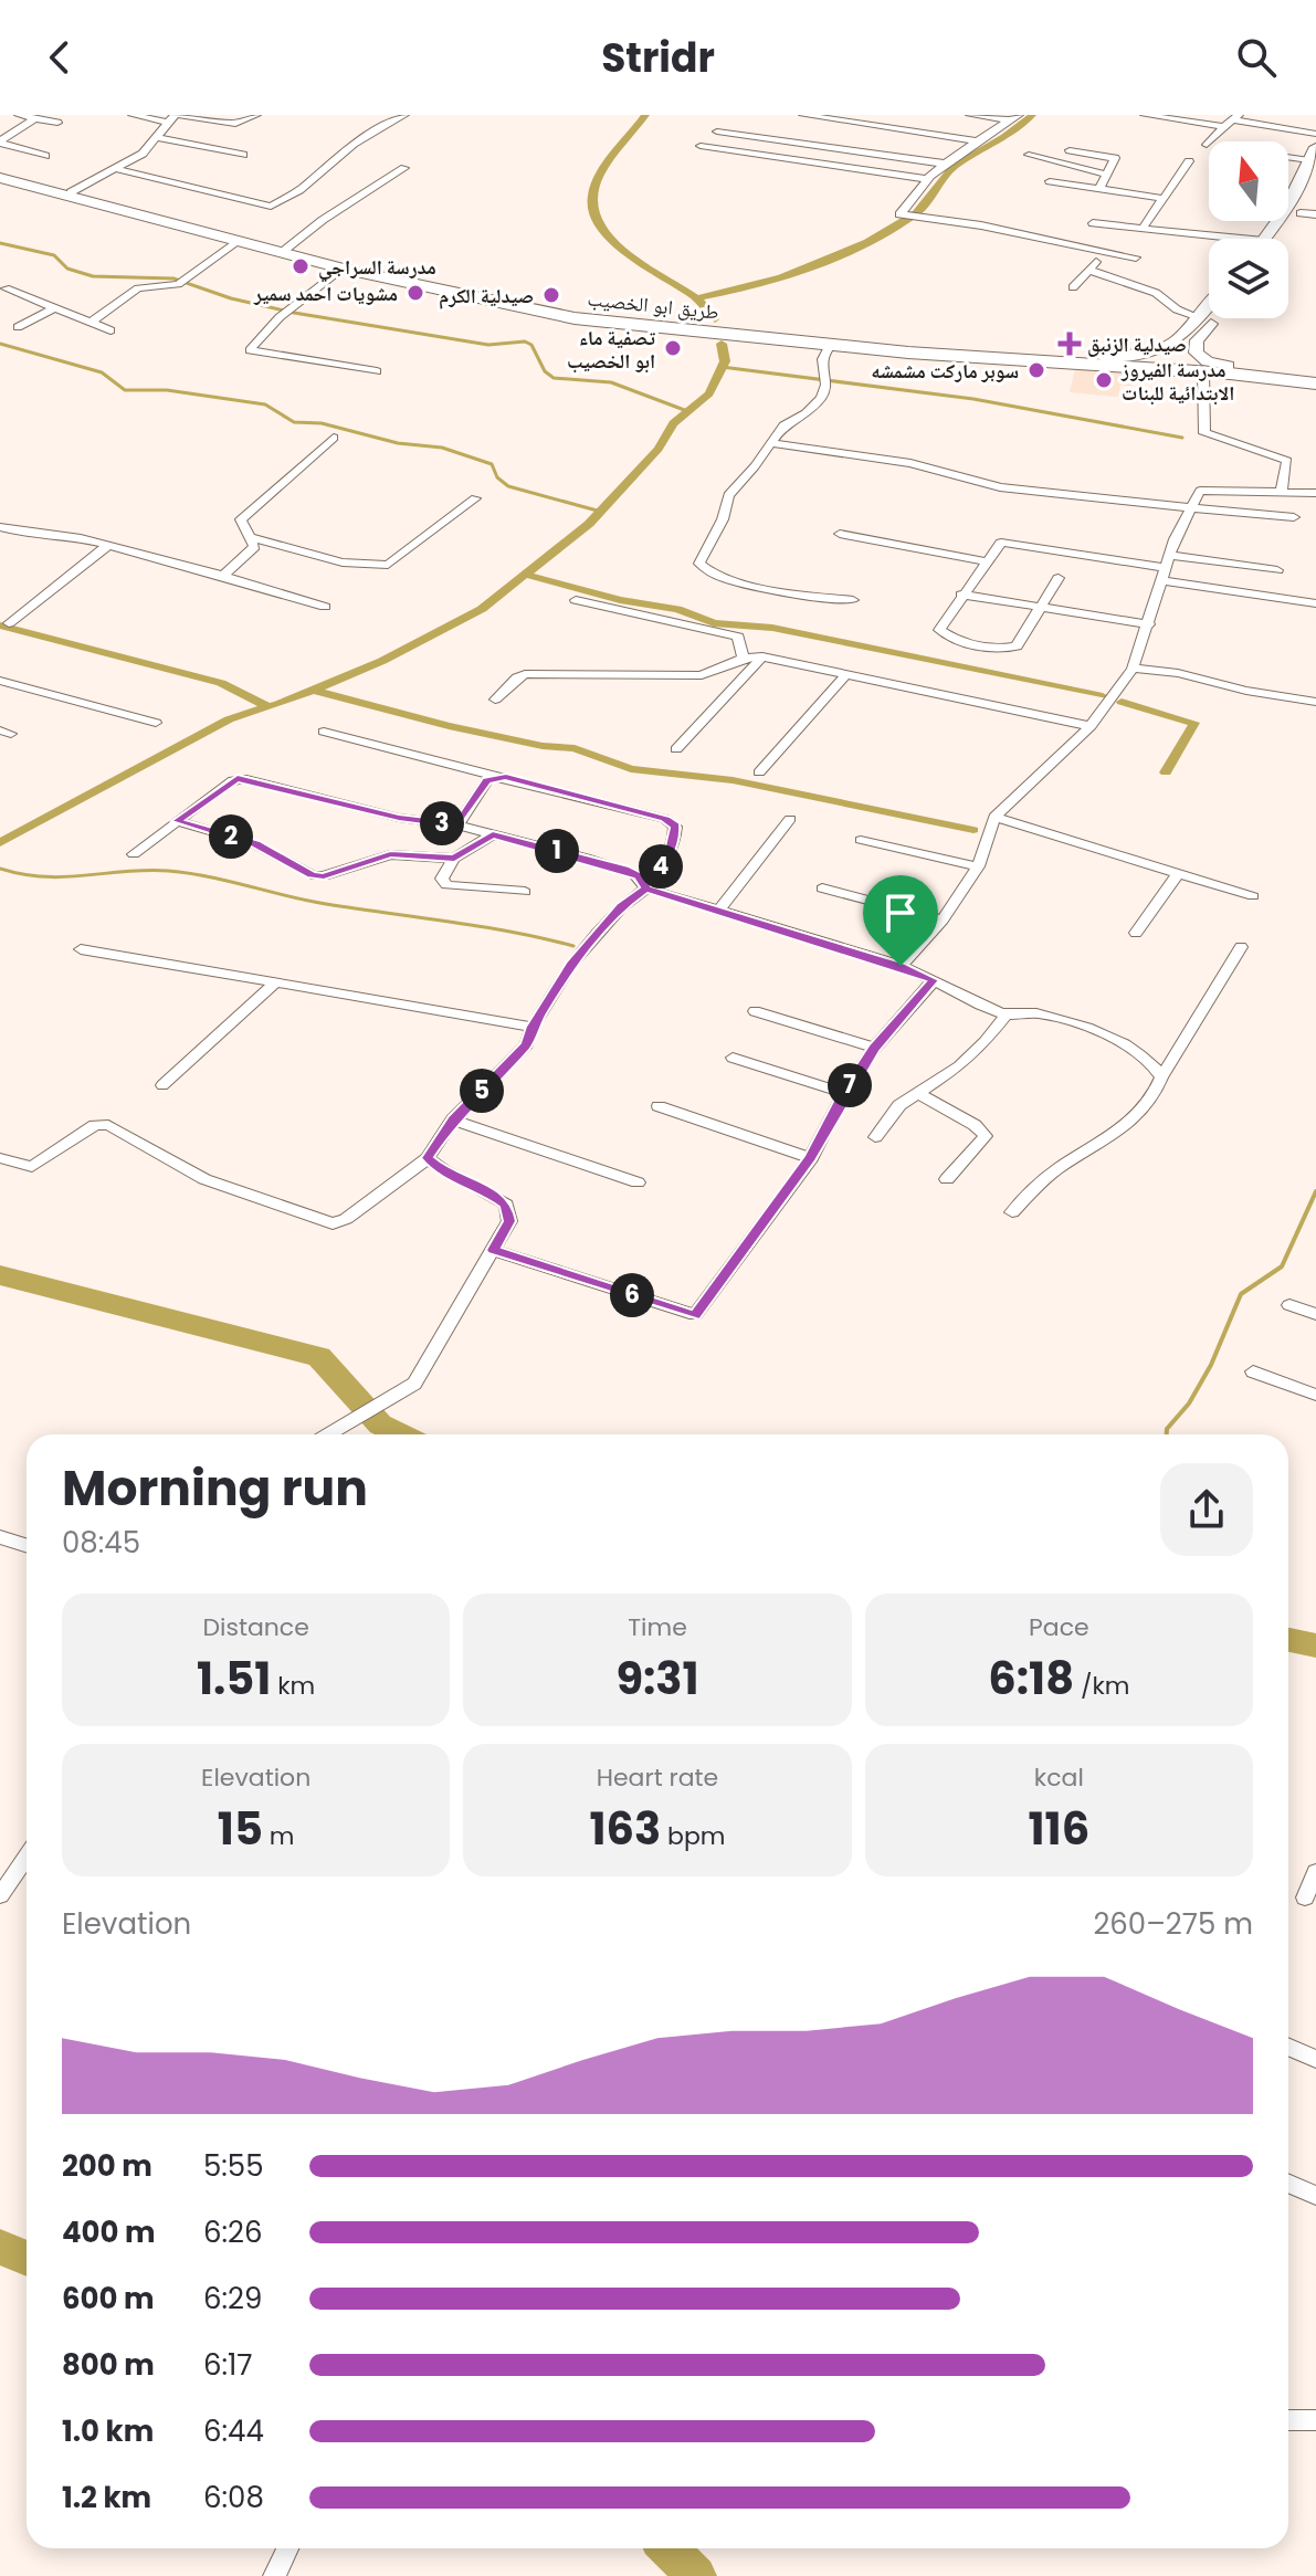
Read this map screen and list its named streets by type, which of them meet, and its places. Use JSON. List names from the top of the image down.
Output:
{
  "streets": {
    "main road": ["طريق ابو الخصيب"]
  },
  "places": {
    "other": [
      "مدرسة السراجي",
      "مشويات احمد سمير",
      "صيدلية الكرم",
      "تصفية ماء ابو الخصيب",
      "سوبر ماركت مشمشه",
      "مدرسة الفيروز الابتدائية للبنات"
    ],
    "health": ["صيدلية الزنبق"]
  },
  "north": "top",
  "page": {
    "header": "Stridr",
    "pins": [
      "3",
      "2",
      "1",
      "4",
      "7",
      "5",
      "6"
    ],
    "heading": ["Morning run", "08:45"],
    "stats": [
      ["Distance", "1.51 km"],
      ["Time", "9:31"],
      ["Pace", "6:18 /km"],
      ["Elevation", "15 m"],
      ["Heart rate", "163 bpm"],
      ["kcal", "116"]
    ],
    "chart": ["Elevation", "260–275 m"],
    "list": [
      {
        "name": "200 m",
        "note": "5:55"
      },
      {
        "name": "400 m",
        "note": "6:26"
      },
      {
        "name": "600 m",
        "note": "6:29"
      },
      {
        "name": "800 m",
        "note": "6:17"
      },
      {
        "name": "1.0 km",
        "note": "6:44"
      },
      {
        "name": "1.2 km",
        "note": "6:08"
      }
    ]
  }
}
